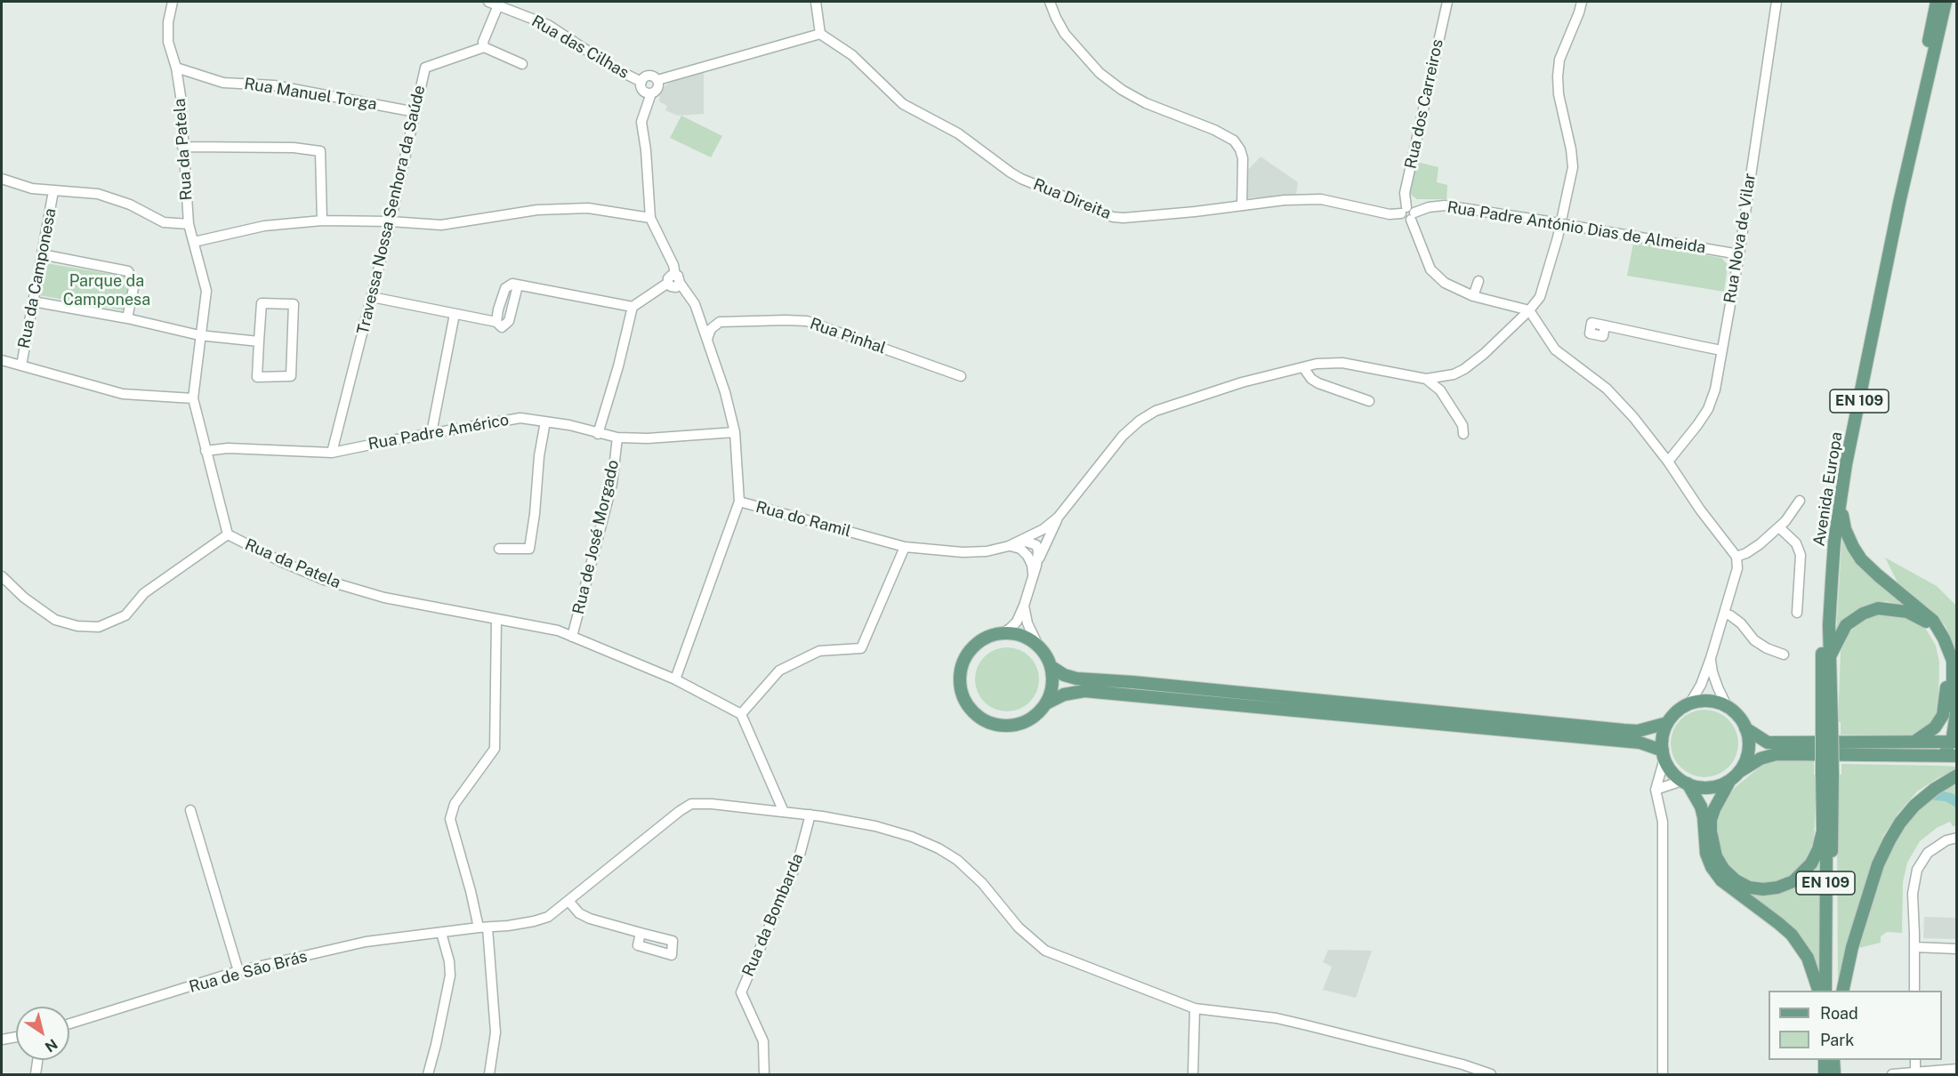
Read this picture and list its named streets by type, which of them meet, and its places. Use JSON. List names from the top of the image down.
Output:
{
  "streets": {
    "main road": ["EN 109", "Avenida Europa"],
    "street": [
      "Rua das Cilhas",
      "Rua Manuel Torga",
      "Rua dos Carreiros",
      "Rua da Patela",
      "Rua Direita",
      "Travessa Nossa Senhora da Saúde",
      "Rua Padre António Dias de Almeida",
      "Rua Nova de Vilar",
      "Rua da Camponesa",
      "Rua Pinhal",
      "Rua Padre Américo",
      "Rua do Ramil",
      "Rua de José Morgado",
      "Rua da Bombarda",
      "Rua de São Brás"
    ]
  },
  "crossings": [
    ["Rua Manuel Torga", "Rua da Patela"],
    ["Rua Manuel Torga", "Travessa Nossa Senhora da Saúde"],
    ["Rua dos Carreiros", "Rua Direita"],
    ["Rua dos Carreiros", "Rua Padre António Dias de Almeida"],
    ["Rua da Patela", "Rua Padre Américo"],
    ["Rua da Patela", "Rua de José Morgado"],
    ["Rua Direita", "Rua Padre António Dias de Almeida"],
    ["Travessa Nossa Senhora da Saúde", "Rua Padre Américo"],
    ["Rua Padre António Dias de Almeida", "Rua Nova de Vilar"],
    ["Rua Pinhal", "Rua do Ramil"],
    ["Rua Padre Américo", "Rua do Ramil"],
    ["Rua Padre Américo", "Rua de José Morgado"],
    ["Rua da Bombarda", "Rua de São Brás"]
  ],
  "parks": ["Parque da Camponesa"],
  "legend": ["Road", "Park"],
  "north": "bottom right"
}
